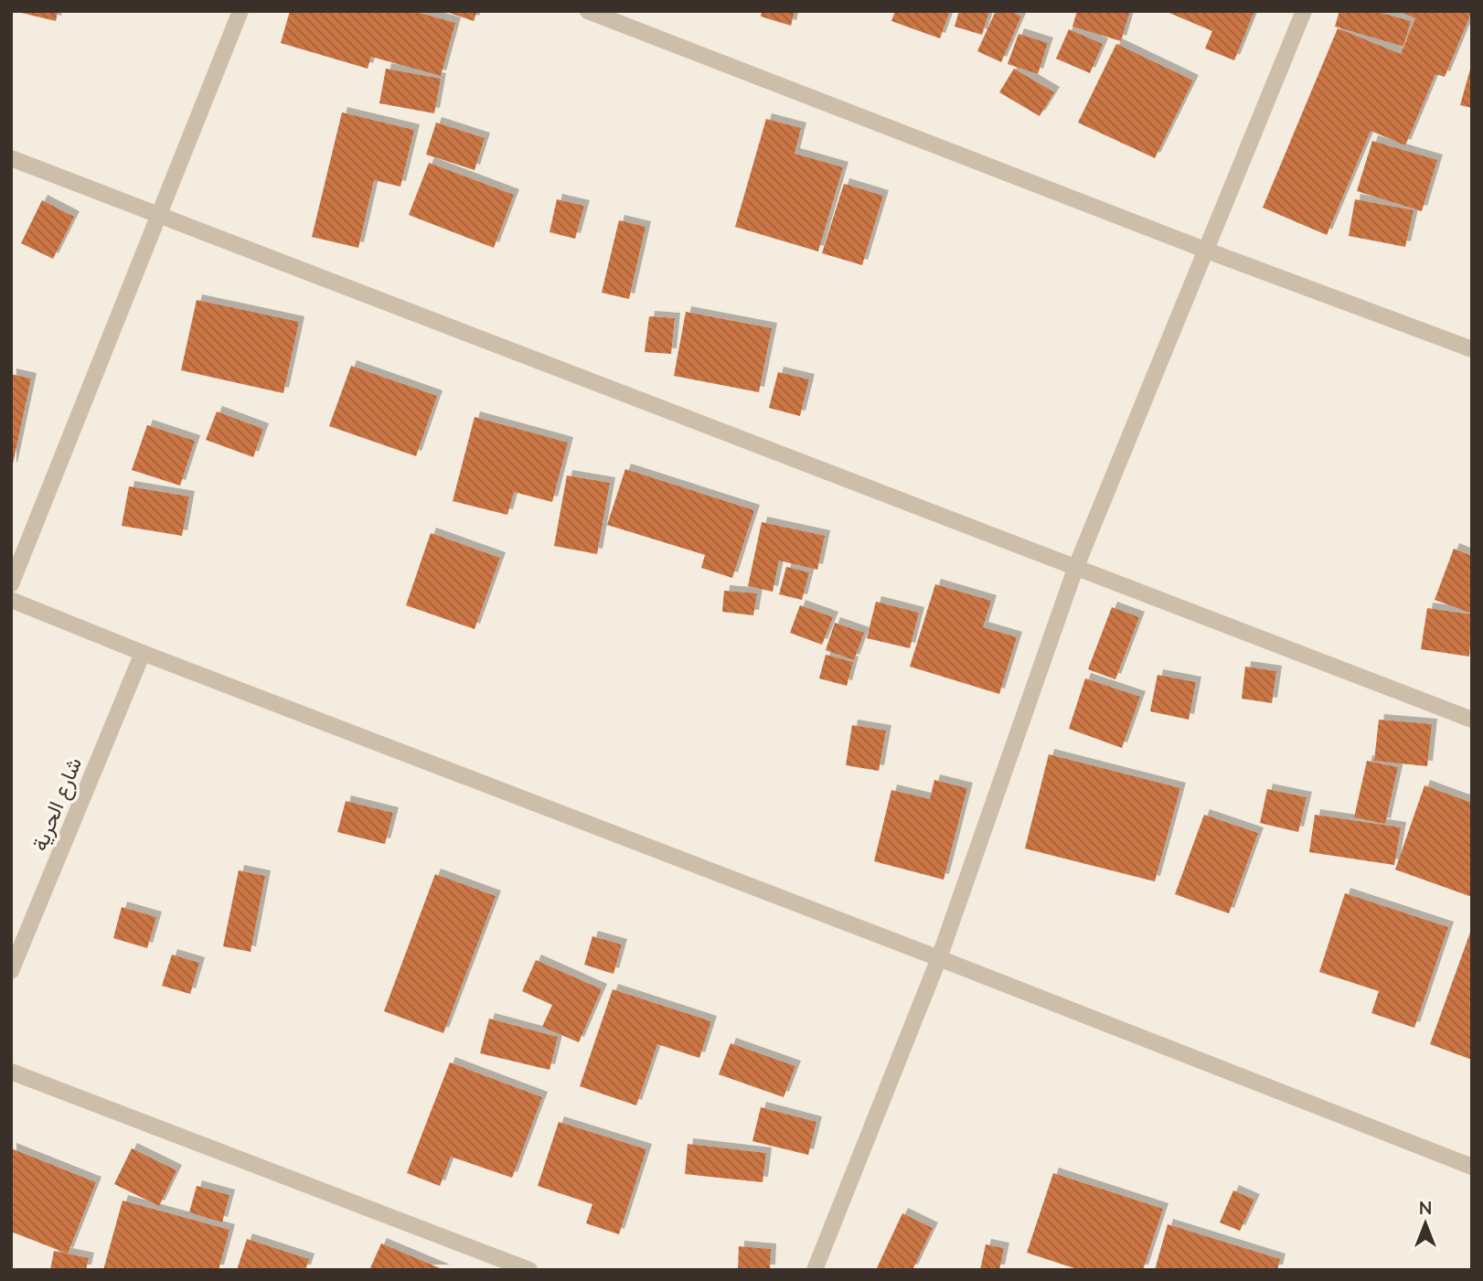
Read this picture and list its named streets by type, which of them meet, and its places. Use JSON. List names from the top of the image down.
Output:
{
  "streets": {
    "street": ["شارع الحرية"]
  },
  "north": "top"
}
